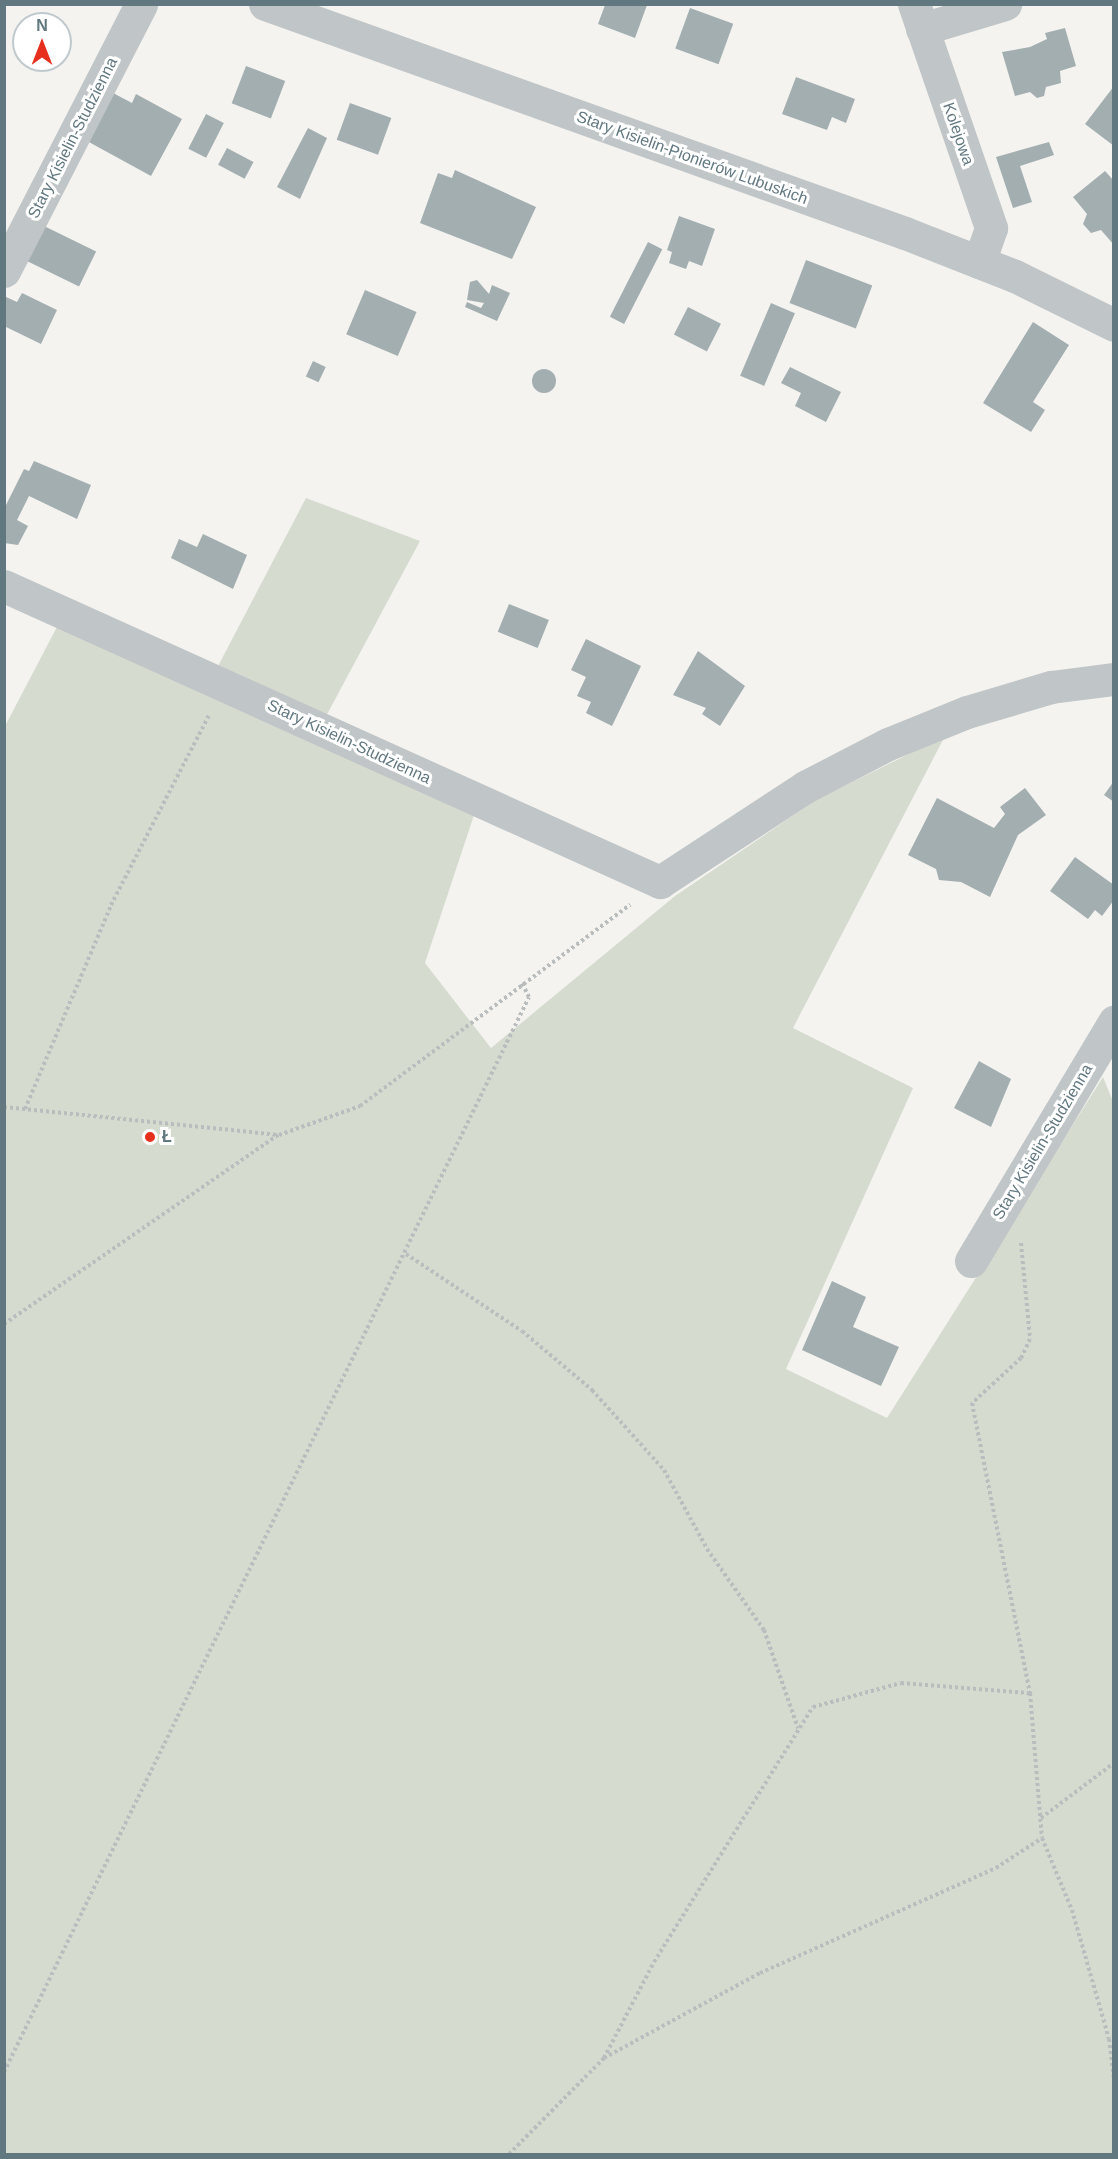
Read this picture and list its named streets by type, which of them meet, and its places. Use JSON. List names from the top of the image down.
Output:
{
  "streets": {
    "street": ["Kolejowa", "Stary Kisielin-Studzienna", "Stary Kisielin-Pionierów Lubuskich"]
  },
  "crossings": [
    ["Kolejowa", "Stary Kisielin-Pionierów Lubuskich"]
  ],
  "places": ["Ł"],
  "north": "top"
}
